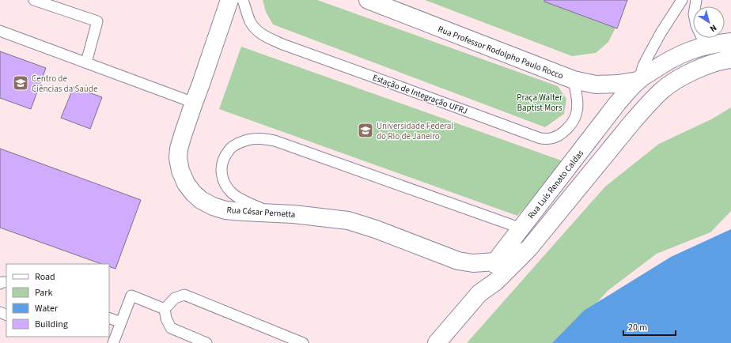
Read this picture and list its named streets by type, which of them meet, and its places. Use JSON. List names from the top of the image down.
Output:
{
  "streets": {
    "street": ["Rua Professor Rodolpho Paulo Rocco", "Rua Luís Renato Caldas", "Rua César Pernetta"],
    "lane": ["Estação de Integração UFRJ"]
  },
  "crossings": [
    ["Rua Professor Rodolpho Paulo Rocco", "Estação de Integração UFRJ"],
    ["Rua Professor Rodolpho Paulo Rocco", "Rua Luís Renato Caldas"],
    ["Rua Luís Renato Caldas", "Rua César Pernetta"]
  ],
  "parks": ["Praça Walter Baptist Mors"],
  "places": {
    "school or university": ["Centro de Ciências da Saúde", "Universidade Federal do Rio de Janeiro"]
  },
  "legend": [
    "Road",
    "Park",
    "Water",
    "Building"
  ],
  "scale_bar": "20 m",
  "north": "bottom right"
}
